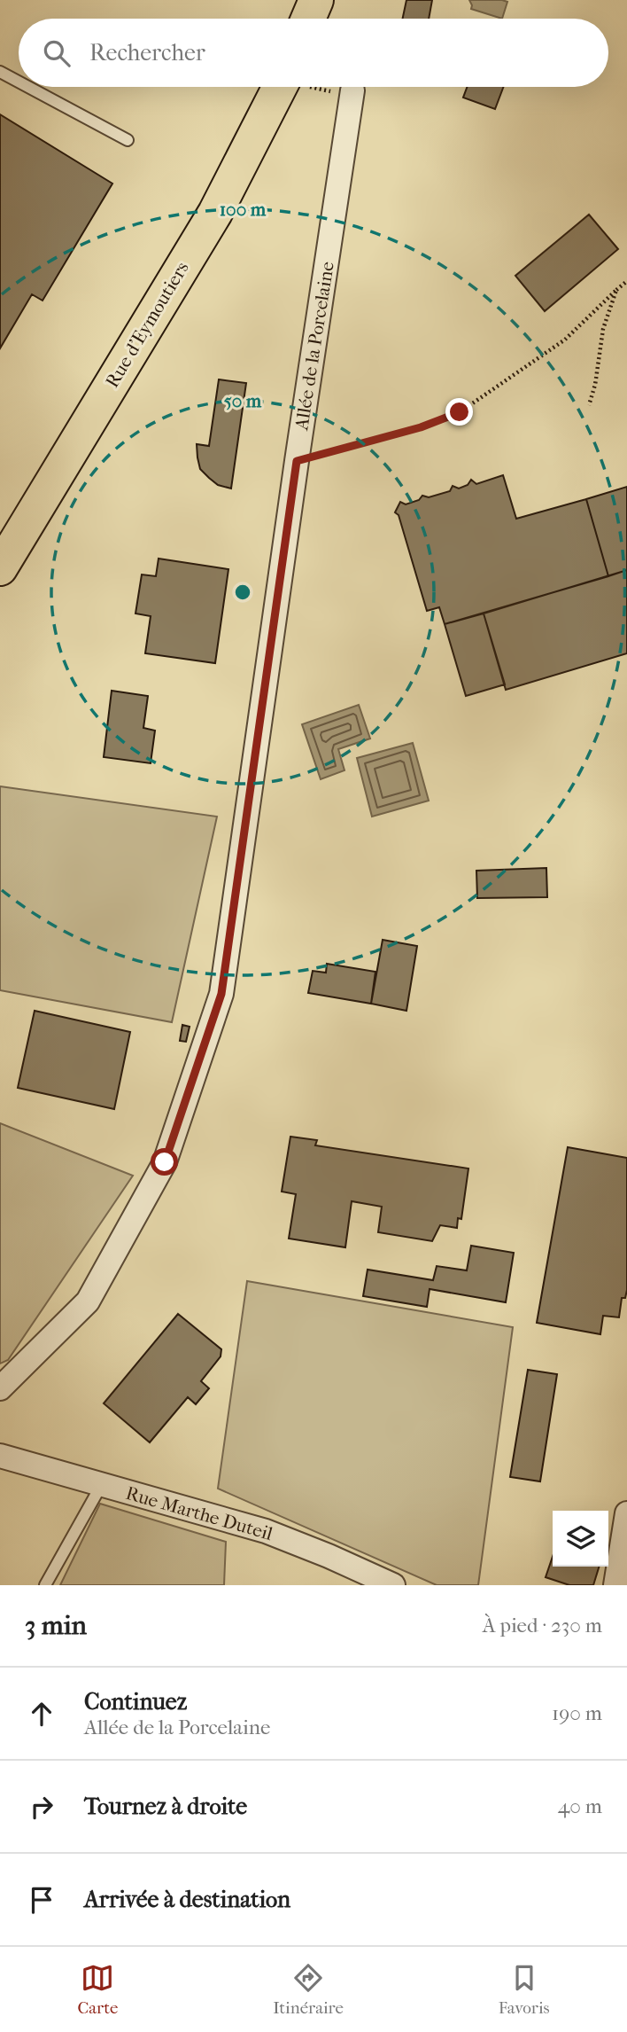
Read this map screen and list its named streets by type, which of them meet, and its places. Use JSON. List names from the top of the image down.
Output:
{
  "streets": {
    "main road": ["Rue d'Eymoutiers"],
    "street": ["Allée de la Porcelaine", "Rue Marthe Duteil"]
  },
  "page": {
    "search": "Rechercher",
    "heading": ["3 min", "À pied · 230 m"],
    "list": [
      ["Continuez", "Allée de la Porcelaine", "190 m"],
      ["Tournez à droite", "40 m"],
      "Arrivée à destination"
    ],
    "nav": ["Carte", "Itinéraire", "Favoris"]
  },
  "rings": ["100 m", "50 m"]
}
